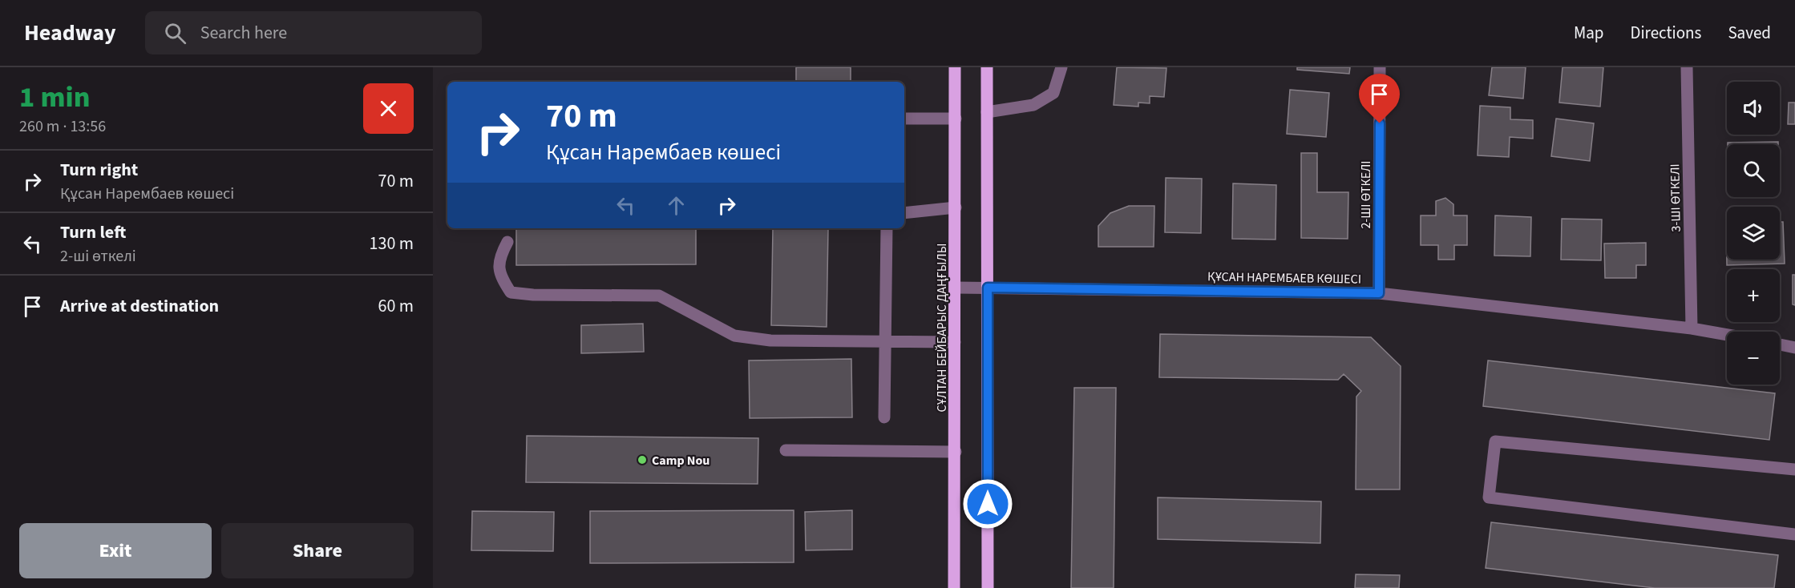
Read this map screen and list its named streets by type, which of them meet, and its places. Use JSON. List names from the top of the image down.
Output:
{
  "streets": {
    "main road": ["СҰЛТАН БЕЙБАРЫС ДАҢҒЫЛЫ"],
    "street": ["2-ШІ ӨТКЕЛІ", "3-ШІ ӨТКЕЛІ", "ҚҰСАН НАРЕМБАЕВ КӨШЕСІ"]
  },
  "crossings": [
    ["2-ШІ ӨТКЕЛІ", "ҚҰСАН НАРЕМБАЕВ КӨШЕСІ"],
    ["3-ШІ ӨТКЕЛІ", "ҚҰСАН НАРЕМБАЕВ КӨШЕСІ"],
    ["ҚҰСАН НАРЕМБАЕВ КӨШЕСІ", "СҰЛТАН БЕЙБАРЫС ДАҢҒЫЛЫ"]
  ],
  "places": ["Camp Nou"],
  "page": {
    "header": "Headway",
    "search": "Search here",
    "nav": ["Map", "Directions", "Saved"],
    "heading": ["1 min", "260 m · 13:56"],
    "map_buttons": ["+", "−"],
    "turn": ["70 m", "Құсан Нарембаев көшесі"],
    "list": [
      {
        "name": "Turn right",
        "note": "Құсан Нарембаев көшесі",
        "value": "70 m"
      },
      {
        "name": "Turn left",
        "note": "2-ші өткелі",
        "value": "130 m"
      },
      {
        "name": "Arrive at destination",
        "value": "60 m"
      }
    ],
    "buttons": ["Exit", "Share"]
  }
}
